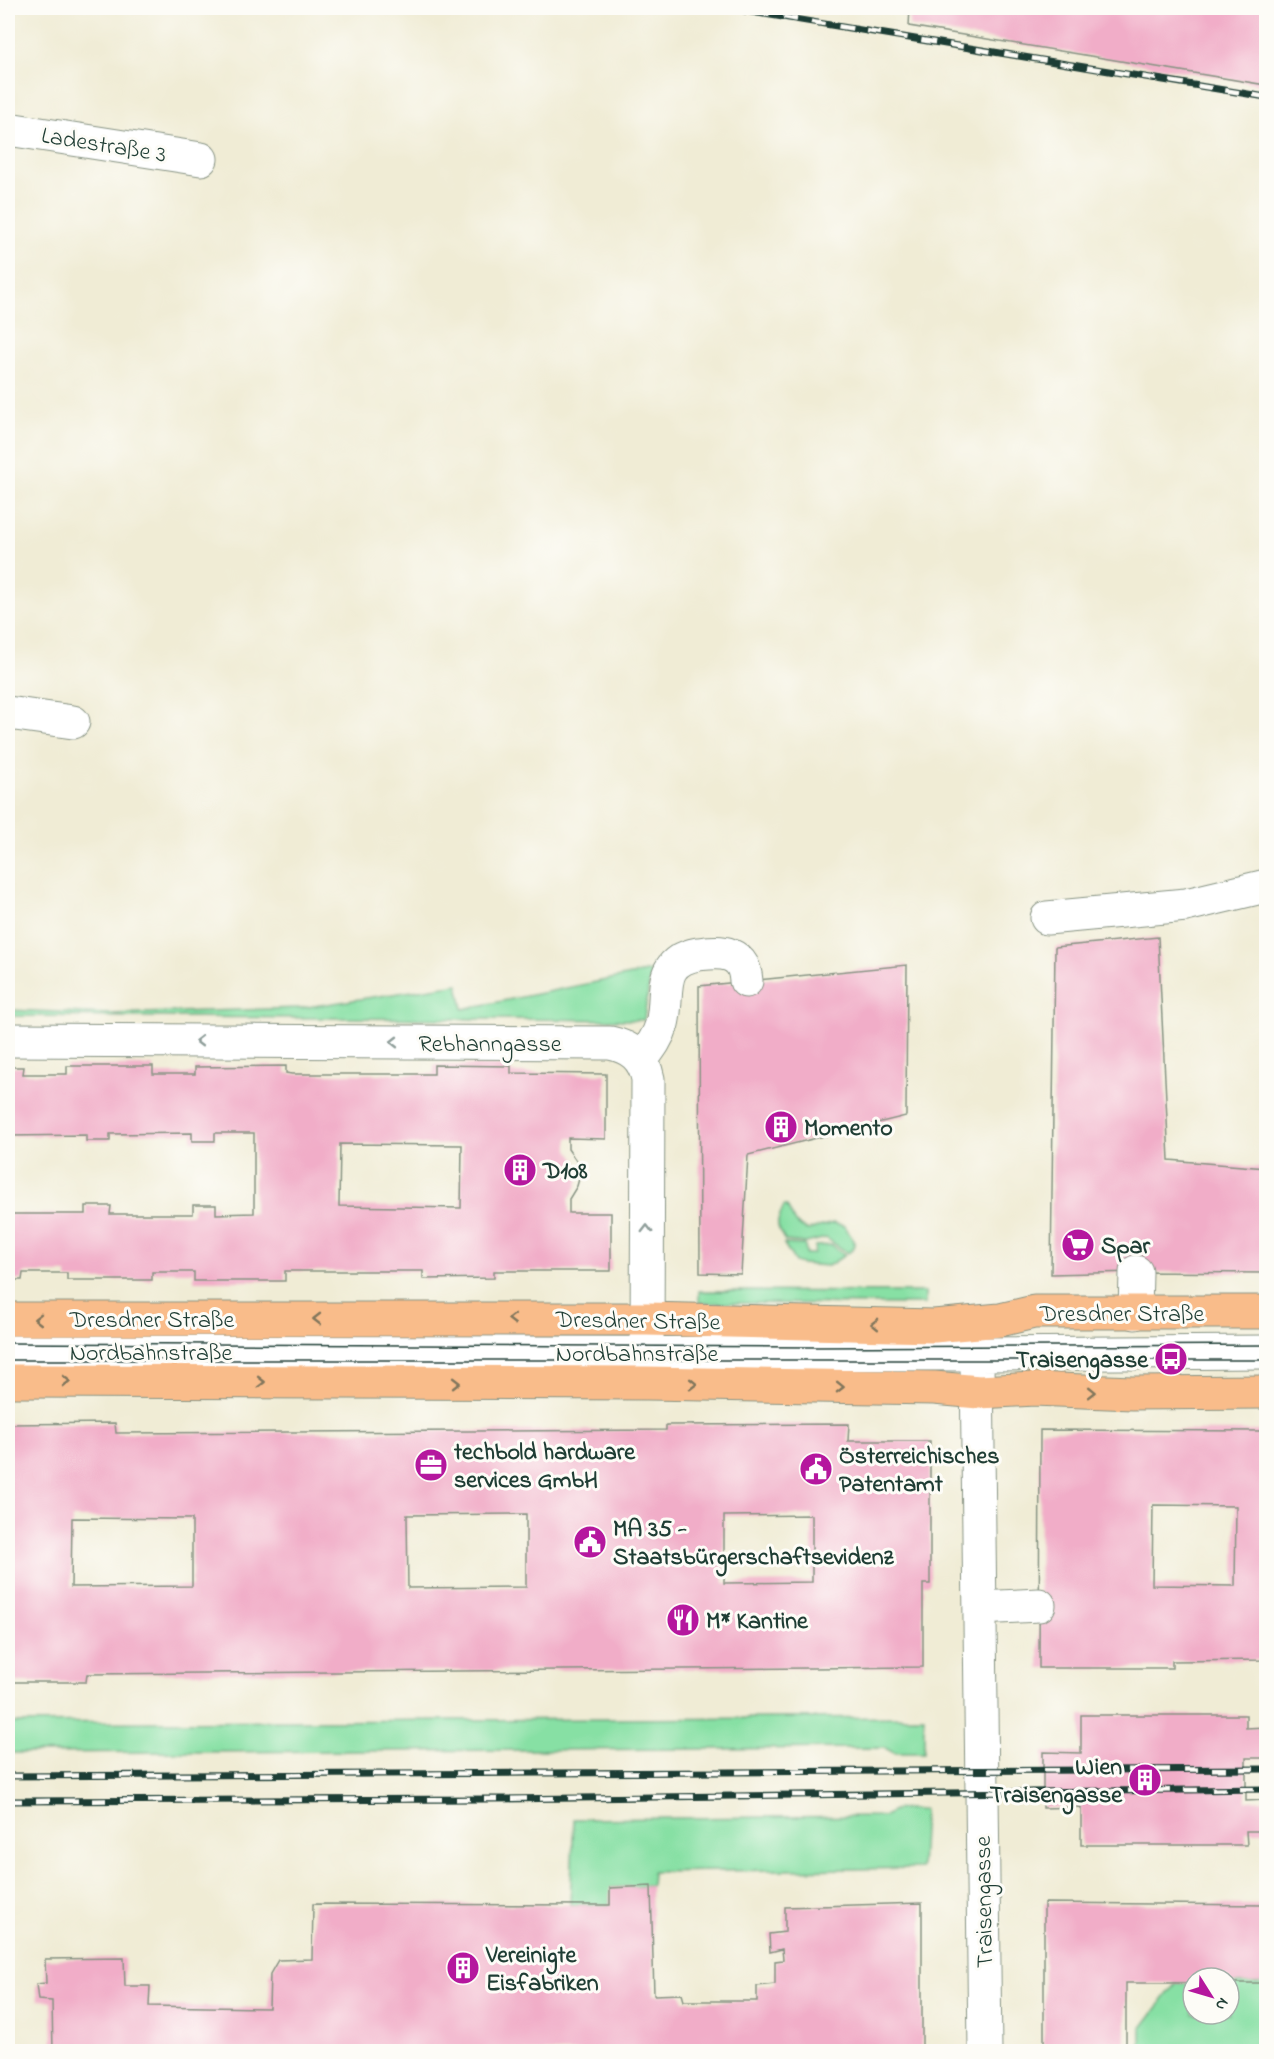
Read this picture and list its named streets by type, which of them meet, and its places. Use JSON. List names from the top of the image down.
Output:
{
  "streets": {
    "main road": ["Dresdner Straße"],
    "street": [
      "Ladestraße 3",
      "Rebhanngasse",
      "Nordbahnstraße",
      "Traisengasse"
    ]
  },
  "crossings": [
    ["Dresdner Straße", "Traisengasse"],
    ["Nordbahnstraße", "Traisengasse"]
  ],
  "one_way": ["Rebhanngasse"],
  "places": {
    "building": [
      "Momento",
      "D108",
      "Wien Traisengasse",
      "Vereinigte Eisfabriken"
    ],
    "supermarket": ["Spar"],
    "bus stop": ["Traisengasse"],
    "office": ["techbold hardware services GmbH"],
    "public building": ["Österreichisches Patentamt", "MA 35 - Staatsbürgerschaftsevidenz"],
    "restaurant": ["M* Kantine"]
  },
  "north": "bottom right"
}
